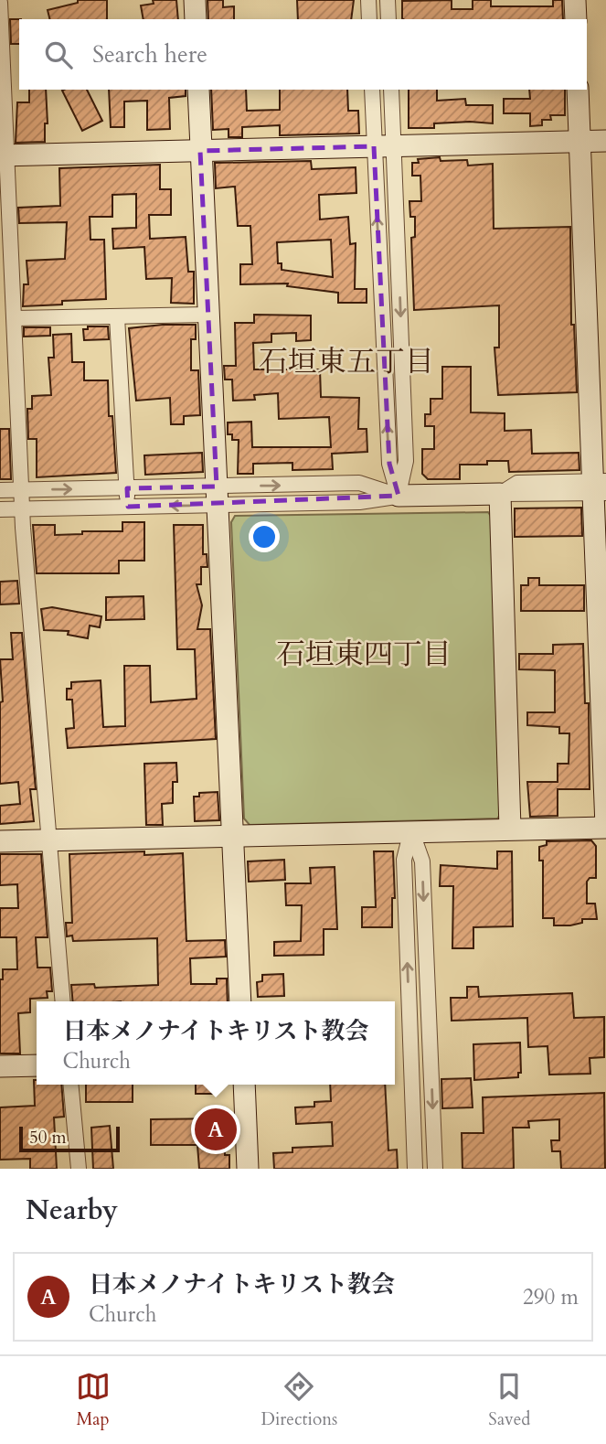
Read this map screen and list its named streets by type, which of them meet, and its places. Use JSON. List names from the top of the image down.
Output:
{
  "districts": ["石垣東五丁目", "石垣東四丁目"],
  "scale_bar": "50 m",
  "page": {
    "search": "Search here",
    "popup": ["日本メノナイトキリスト教会", "Church"],
    "pins": "A",
    "scale": "50 m",
    "heading": "Nearby",
    "list": [
      {
        "mark": "A",
        "name": "日本メノナイトキリスト教会",
        "note": "Church",
        "value": "290 m"
      }
    ],
    "nav": ["Map", "Directions", "Saved"]
  }
}
